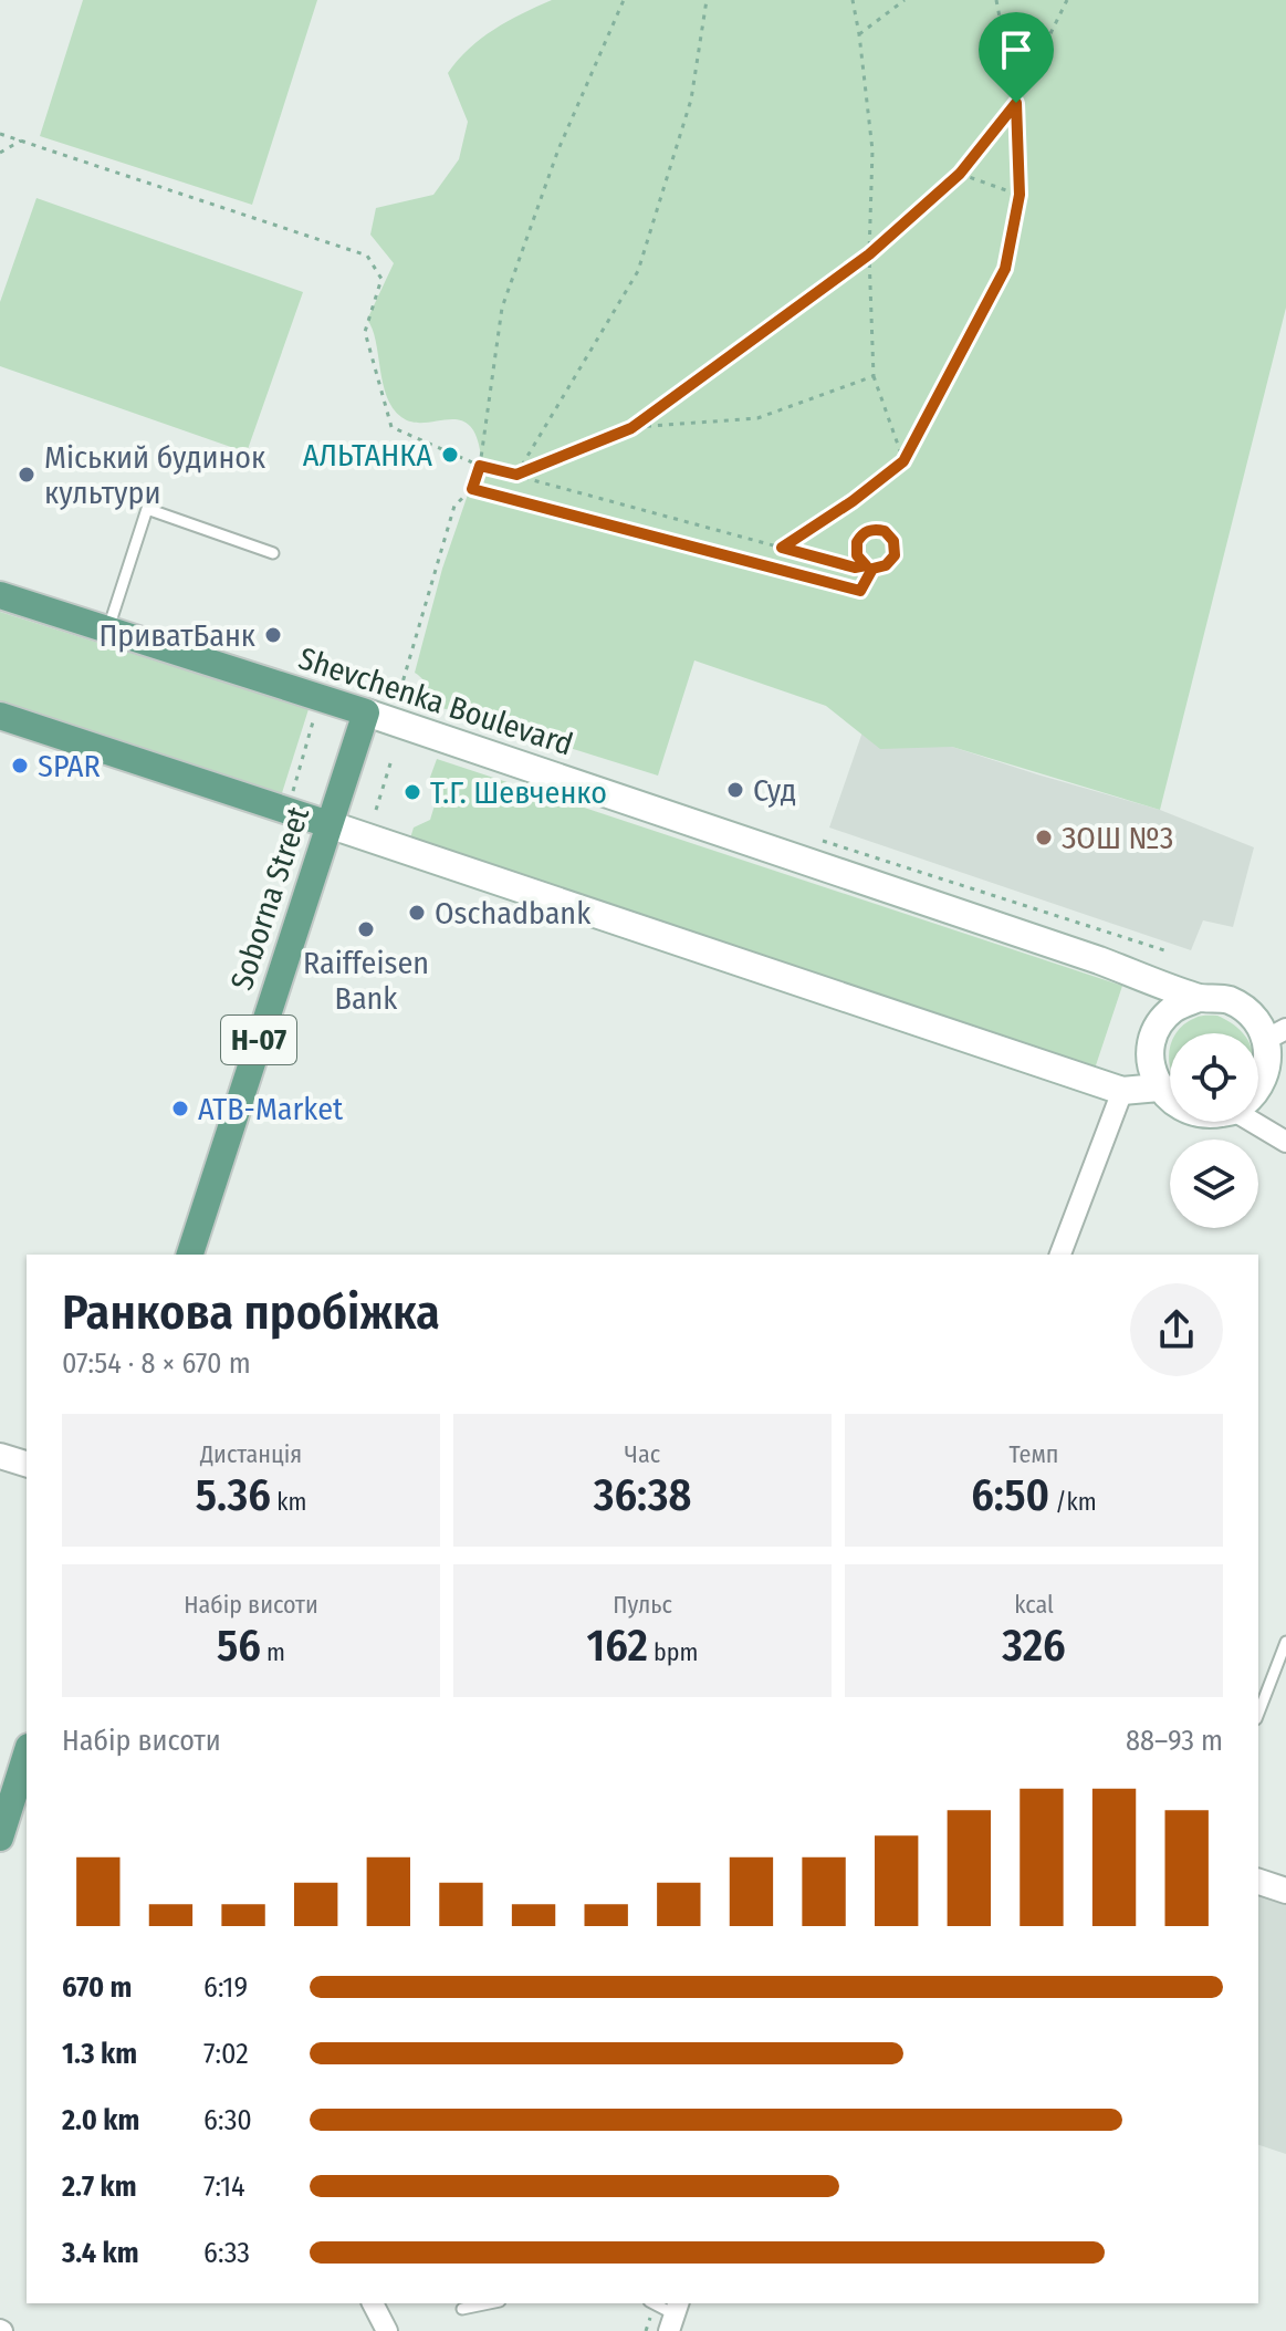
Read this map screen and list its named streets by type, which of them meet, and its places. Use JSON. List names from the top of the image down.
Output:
{
  "streets": {
    "main road": ["Shevchenka Boulevard", "Soborna Street", "Н-07"]
  },
  "crossings": [
    ["Shevchenka Boulevard", "Soborna Street"]
  ],
  "places": [
    "АЛЬТАНКА",
    "Міський будинок культури",
    "ПриватБанк",
    "SPAR",
    "Суд",
    "Т.Г. Шевченко",
    "ЗОШ №3",
    "Oschadbank",
    "Raiffeisen Bank",
    "ATB-Market"
  ],
  "page": {
    "heading": ["Ранкова пробіжка", "07:54 · 8 × 670 m"],
    "stats": [
      ["Дистанція", "5.36 km"],
      ["Час", "36:38"],
      ["Темп", "6:50 /km"],
      ["Набір висоти", "56 m"],
      ["Пульс", "162 bpm"],
      ["kcal", "326"]
    ],
    "chart": ["Набір висоти", "88–93 m"],
    "list": [
      {
        "name": "670 m",
        "note": "6:19"
      },
      {
        "name": "1.3 km",
        "note": "7:02"
      },
      {
        "name": "2.0 km",
        "note": "6:30"
      },
      {
        "name": "2.7 km",
        "note": "7:14"
      },
      {
        "name": "3.4 km",
        "note": "6:33"
      }
    ]
  }
}
